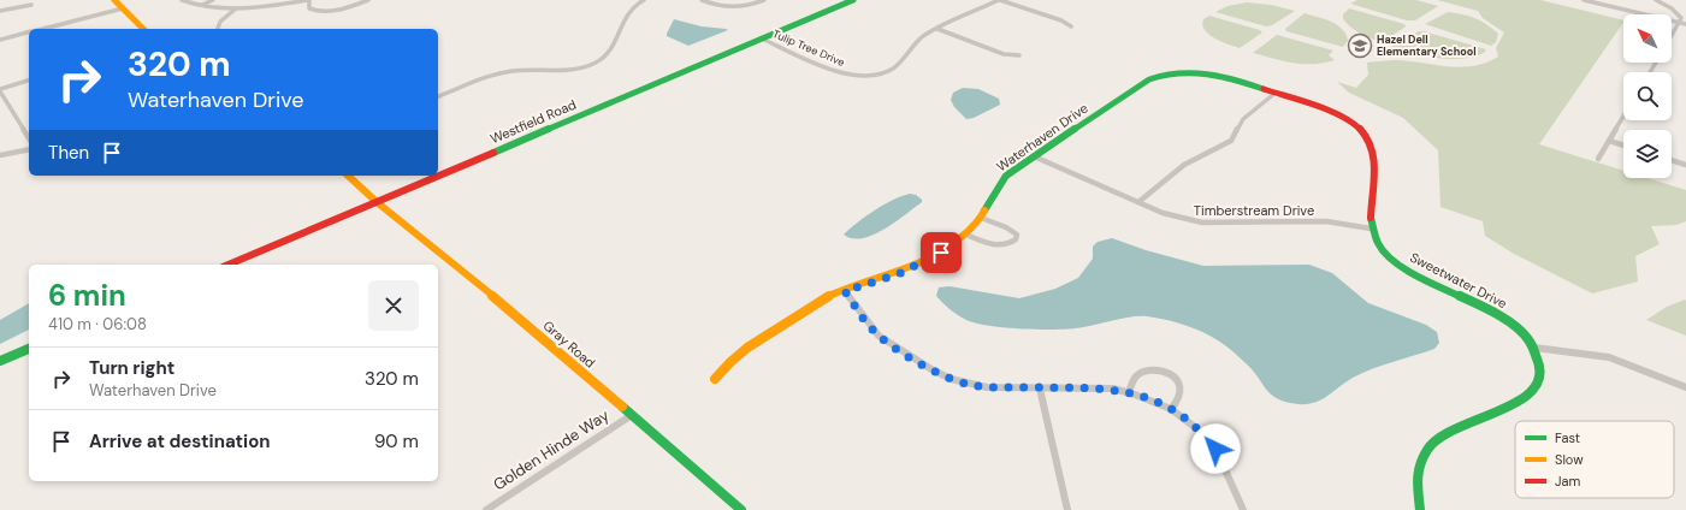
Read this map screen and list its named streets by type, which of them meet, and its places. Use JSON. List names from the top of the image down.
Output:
{
  "streets": {
    "street": [
      "Tulip Tree Drive",
      "Westfield Road",
      "Waterhaven Drive",
      "Timberstream Drive",
      "Sweetwater Drive",
      "Gray Road",
      "Golden Hinde Way"
    ]
  },
  "crossings": [
    ["Tulip Tree Drive", "Westfield Road"],
    ["Westfield Road", "Gray Road"],
    ["Waterhaven Drive", "Timberstream Drive"],
    ["Timberstream Drive", "Sweetwater Drive"],
    ["Gray Road", "Golden Hinde Way"]
  ],
  "places": {
    "school or university": ["Hazel Dell Elementary School"]
  },
  "legend": ["Fast", "Slow", "Jam"],
  "north": "top left",
  "page": {
    "turn": ["320 m", "Waterhaven Drive"],
    "then": "Then",
    "heading": ["6 min", "410 m · 06:08"],
    "list": [
      {
        "name": "Turn right",
        "note": "Waterhaven Drive",
        "value": "320 m"
      },
      {
        "name": "Arrive at destination",
        "value": "90 m"
      }
    ]
  }
}
